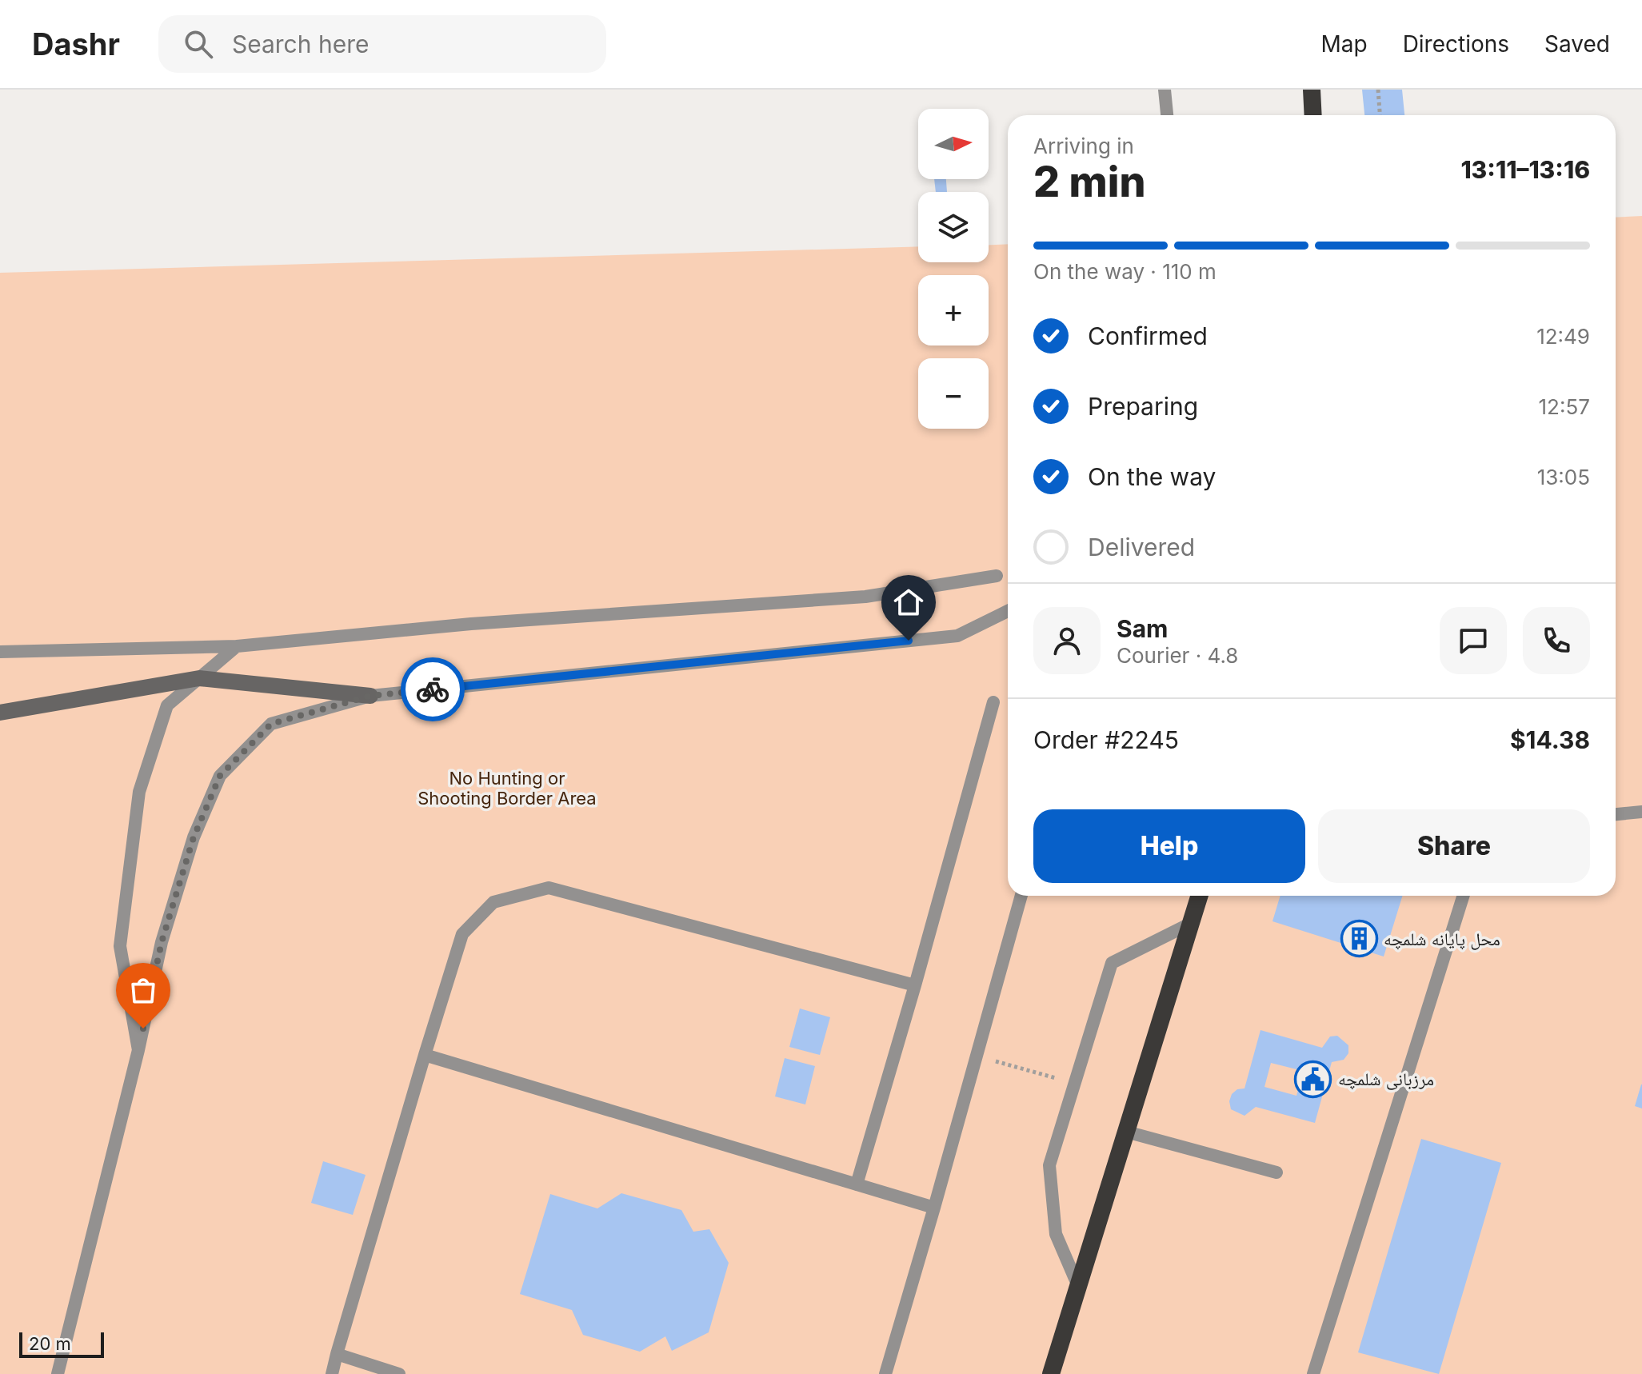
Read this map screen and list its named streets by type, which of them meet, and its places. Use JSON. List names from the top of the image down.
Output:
{
  "parks": ["No Hunting or Shooting Border Area"],
  "places": {
    "building": ["محل پایانه شلمچه"],
    "public building": ["مرزبانی شلمچه"]
  },
  "scale_bar": "20 m",
  "north": "right",
  "page": {
    "header": "Dashr",
    "search": "Search here",
    "nav": ["Map", "Directions", "Saved"],
    "map_buttons": ["+", "−"],
    "heading": ["2 min", "Arriving in", "13:11–13:16"],
    "panel": [
      "Sam",
      "Courier · 4.8",
      "Order #2245",
      "$14.38"
    ],
    "bar": "On the way · 110 m",
    "list": [
      ["Confirmed", "12:49"],
      ["Preparing", "12:57"],
      ["On the way", "13:05"],
      "Delivered"
    ],
    "buttons": ["Help", "Share"],
    "scale": "20 m"
  }
}
